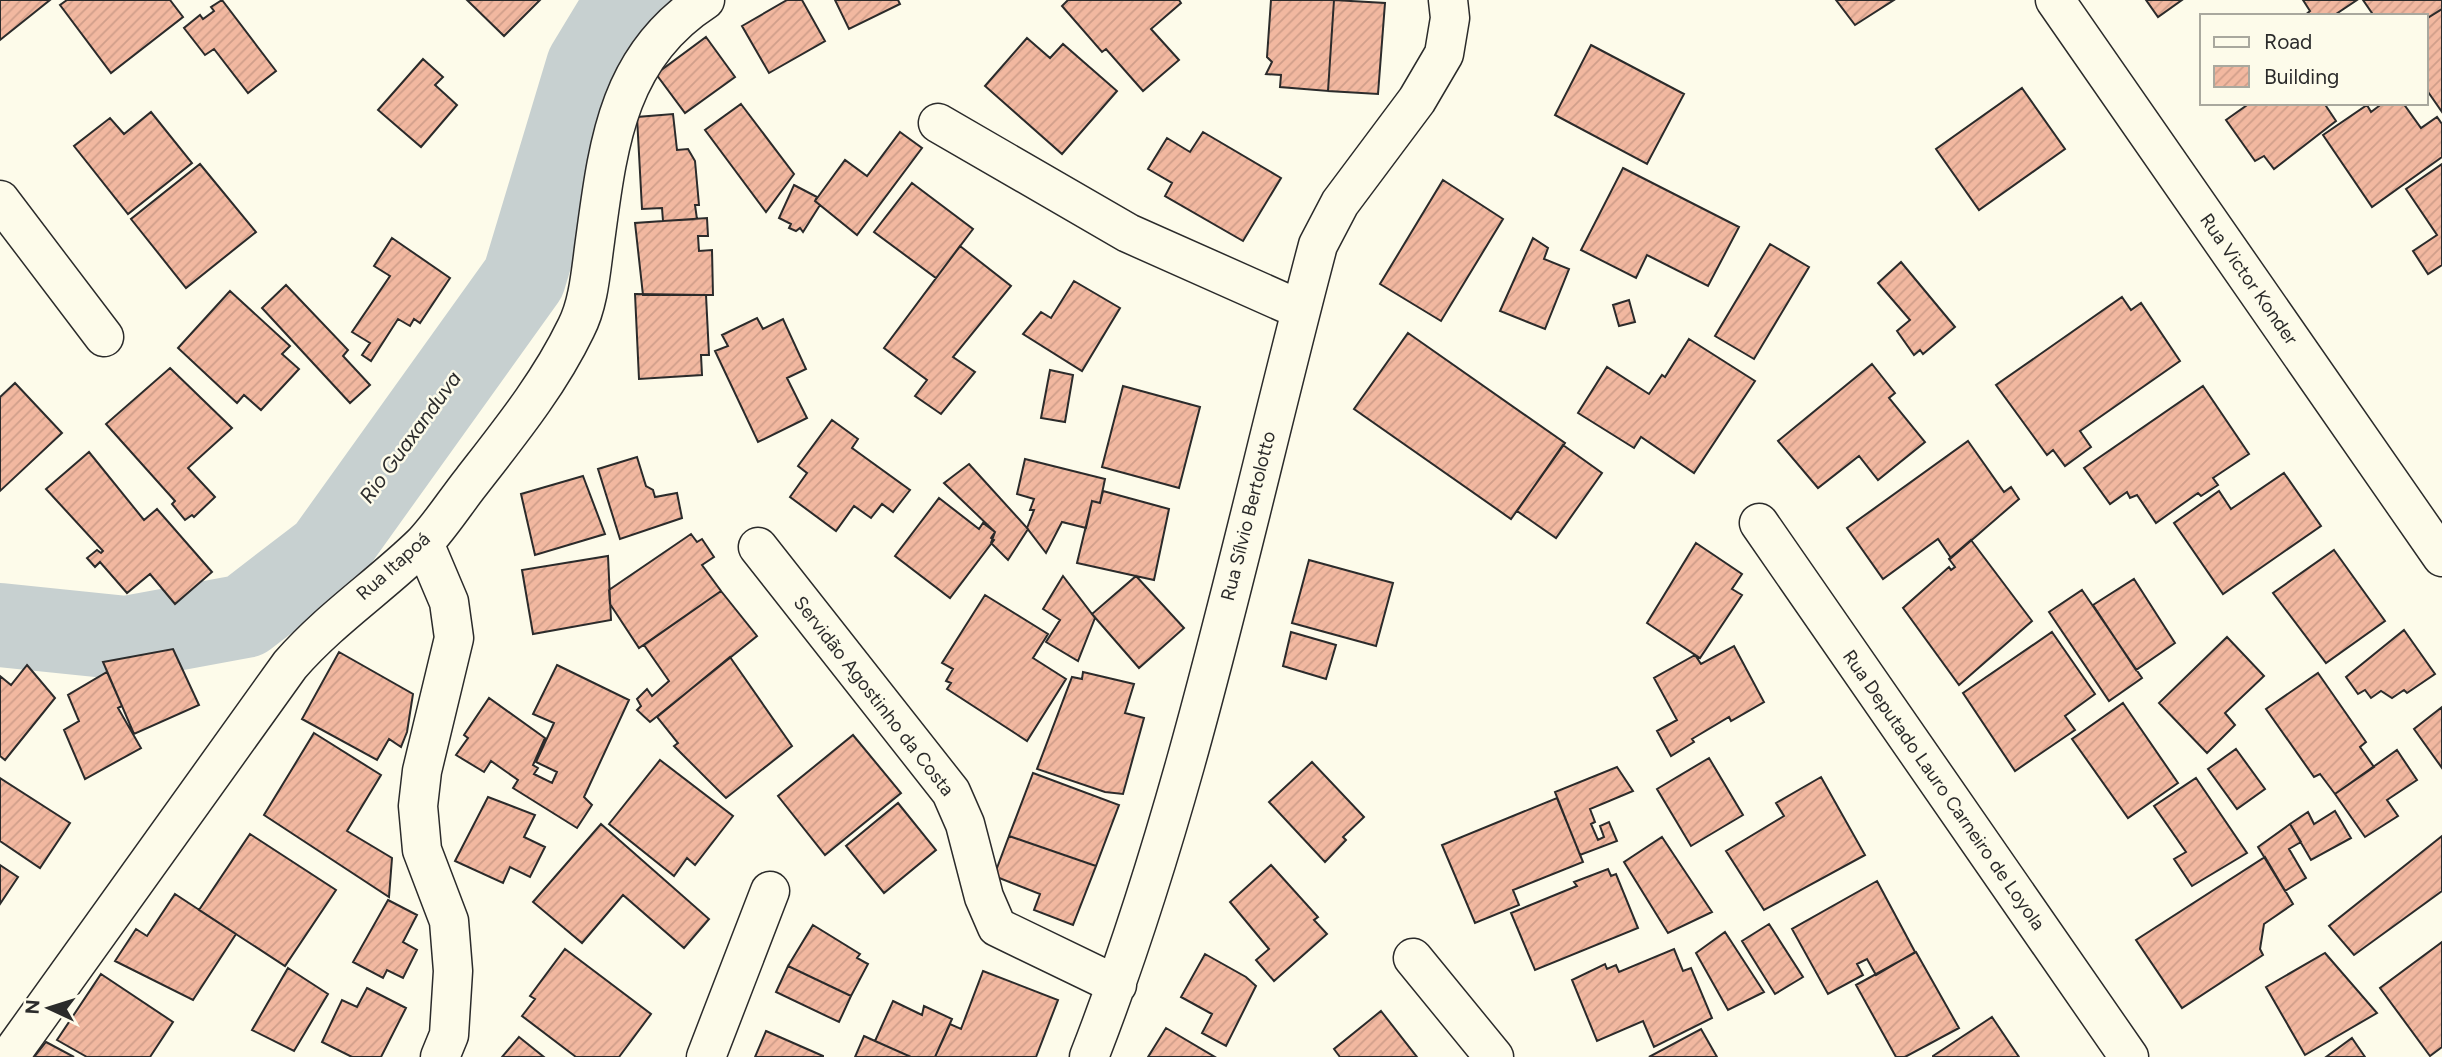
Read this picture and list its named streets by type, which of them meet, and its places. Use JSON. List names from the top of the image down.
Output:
{
  "streets": {
    "street": [
      "Rua Victor Konder",
      "Rua Sílvio Bertolotto",
      "Rua Itapoá",
      "Servidão Agostinho da Costa",
      "Rua Deputado Lauro Carneiro de Loyola"
    ]
  },
  "crossings": [
    ["Rua Sílvio Bertolotto", "Servidão Agostinho da Costa"]
  ],
  "water": ["Rio Guaxanduva"],
  "legend": ["Road", "Building"],
  "north": "left"
}
